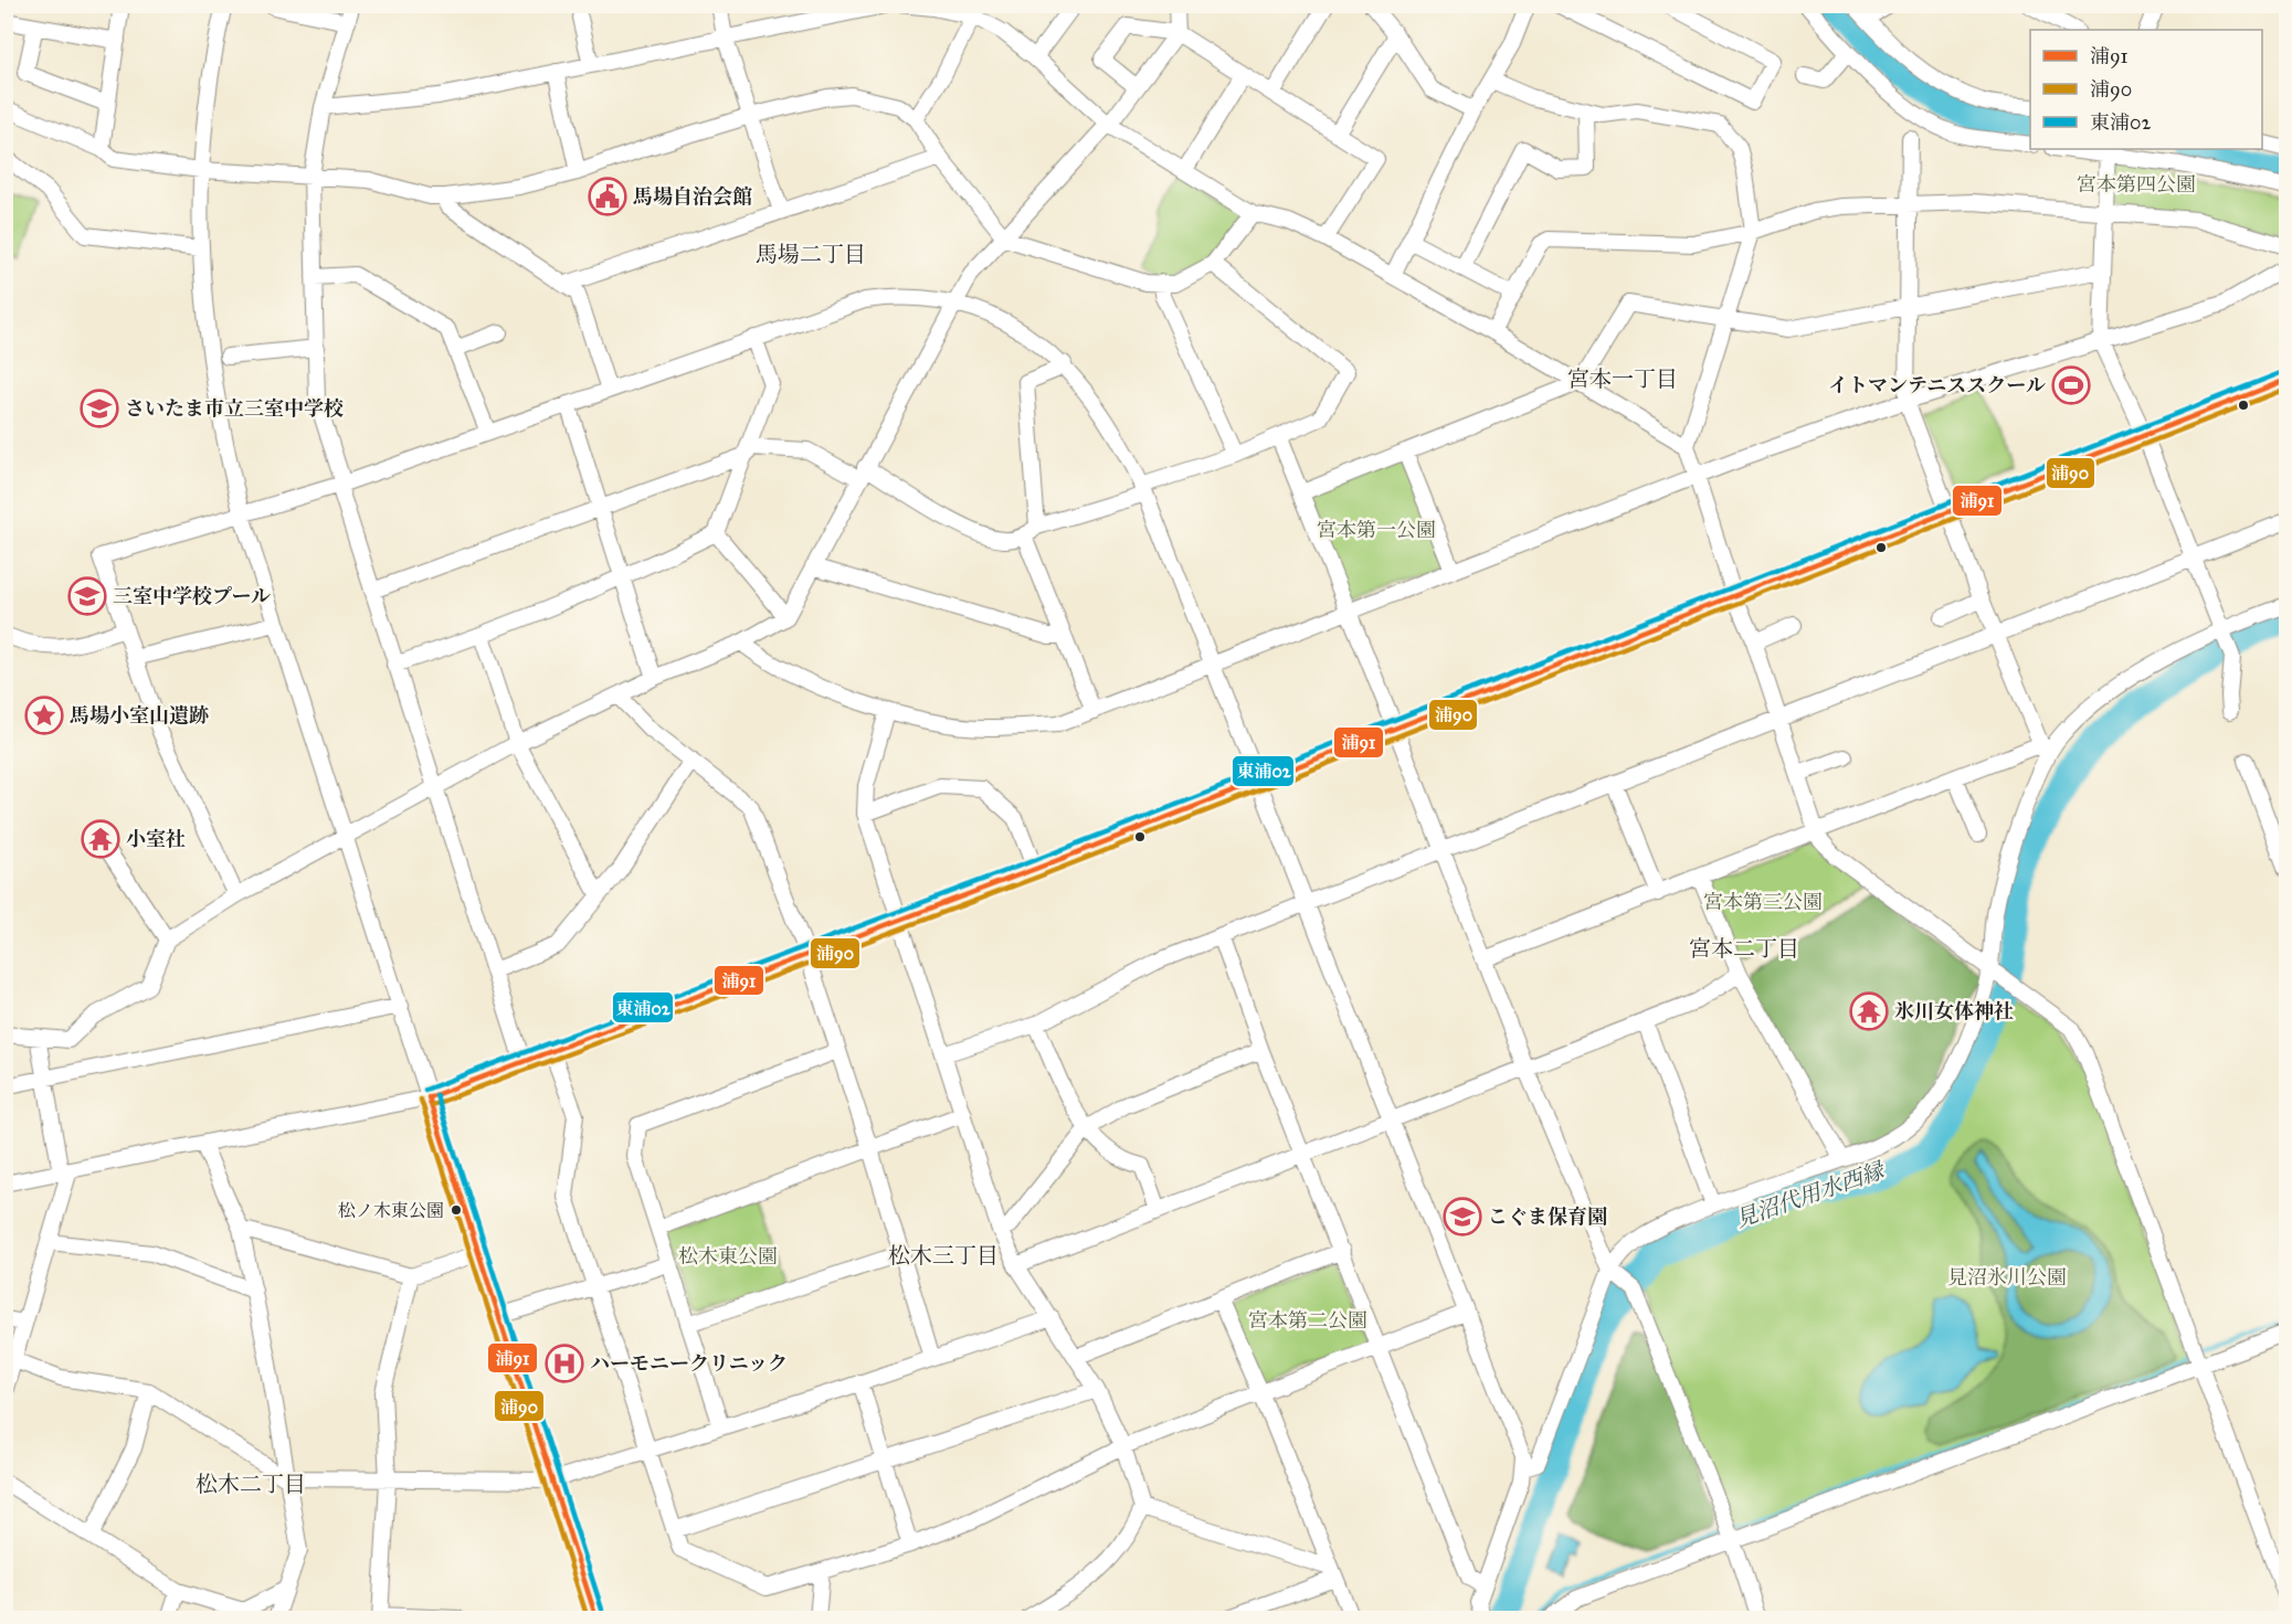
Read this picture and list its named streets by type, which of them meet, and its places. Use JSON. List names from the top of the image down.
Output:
{
  "districts": [
    "馬場二丁目",
    "宮本一丁目",
    "宮本二丁目",
    "松木三丁目",
    "松木二丁目"
  ],
  "water": ["見沼代用水西縁"],
  "parks": [
    "宮本第四公園",
    "宮本第一公園",
    "宮本第三公園",
    "松木東公園",
    "見沼氷川公園",
    "宮本第二公園"
  ],
  "places": {
    "public building": ["馬場自治会館"],
    "sports": ["イトマンテニススクール"],
    "school or university": ["さいたま市立三室中学校", "三室中学校プール", "こぐま保育園"],
    "place": ["馬場小室山遺跡"],
    "temple": ["小室社", "氷川女体神社"],
    "other": ["松ノ木東公園"],
    "hospital": ["ハーモニークリニック"]
  },
  "lines": ["transit line 東浦02", "transit line 浦91", "transit line 浦90"],
  "legend": ["浦91", "浦90", "東浦02"]
}
